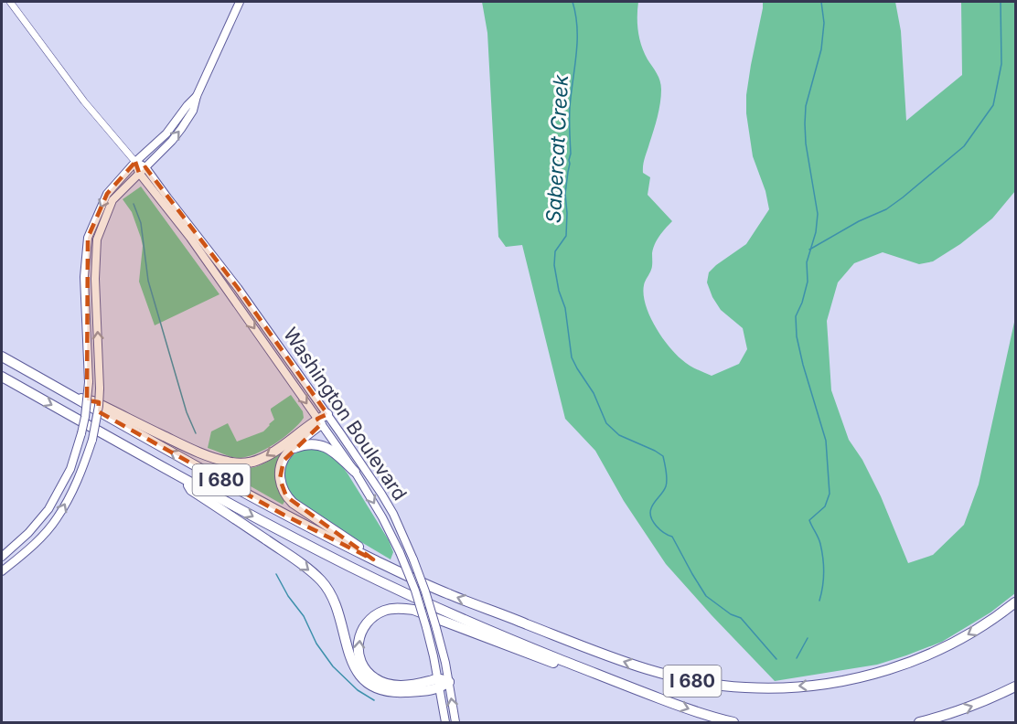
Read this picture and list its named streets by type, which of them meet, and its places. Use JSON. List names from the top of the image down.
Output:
{
  "streets": {
    "highway": ["I 680"],
    "main road": ["Washington Boulevard"]
  },
  "water": ["Sabercat Creek"]
}
